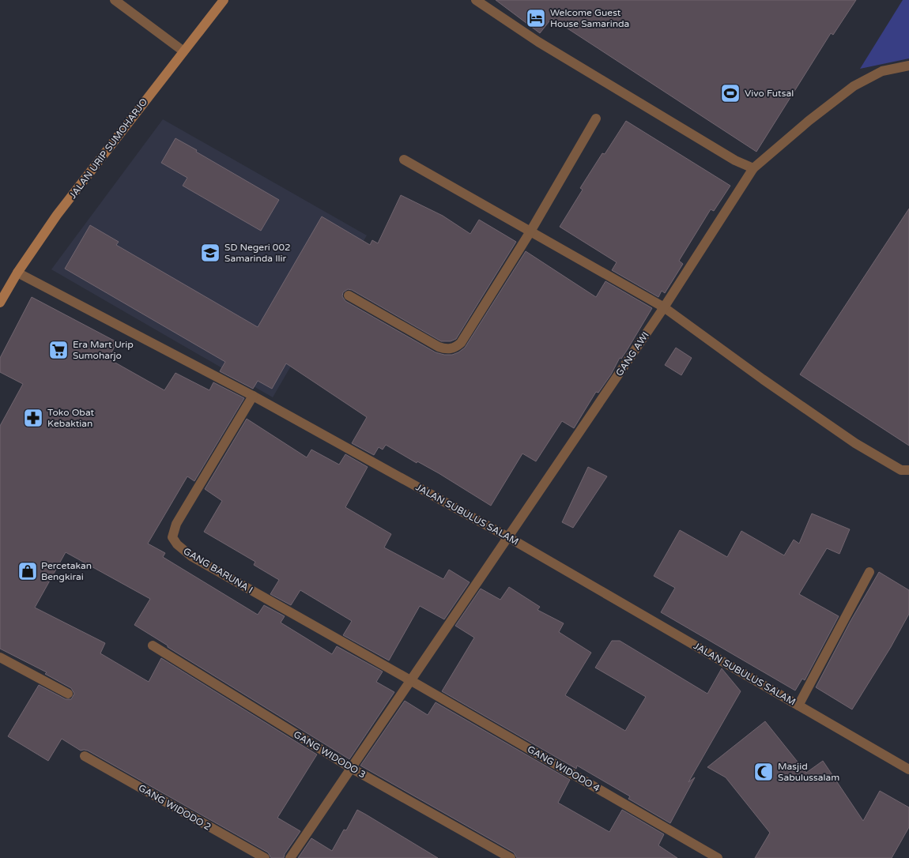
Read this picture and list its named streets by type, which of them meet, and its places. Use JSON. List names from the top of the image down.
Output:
{
  "streets": {
    "street": [
      "JALAN URIP SUMOHARJO",
      "GANG AWI",
      "JALAN SUBULUS SALAM",
      "GANG BARUNA I",
      "GANG WIDODO 3",
      "GANG WIDODO 4",
      "GANG WIDODO 2"
    ]
  },
  "crossings": [
    ["JALAN URIP SUMOHARJO", "JALAN SUBULUS SALAM"],
    ["GANG AWI", "JALAN SUBULUS SALAM"],
    ["GANG AWI", "GANG BARUNA I"],
    ["GANG AWI", "GANG WIDODO 3"],
    ["GANG AWI", "GANG WIDODO 4"],
    ["JALAN SUBULUS SALAM", "GANG BARUNA I"],
    ["GANG BARUNA I", "GANG WIDODO 4"]
  ],
  "places": {
    "hotel": ["Welcome Guest House Samarinda"],
    "sports": ["Vivo Futsal"],
    "school or university": ["SD Negeri 002 Samarinda Ilir"],
    "supermarket": ["Era Mart Urip Sumoharjo"],
    "pharmacy": ["Toko Obat Kebaktian"],
    "shop": ["Percetakan Bengkirai"],
    "mosque": ["Masjid Sabulussalam"]
  }
}
